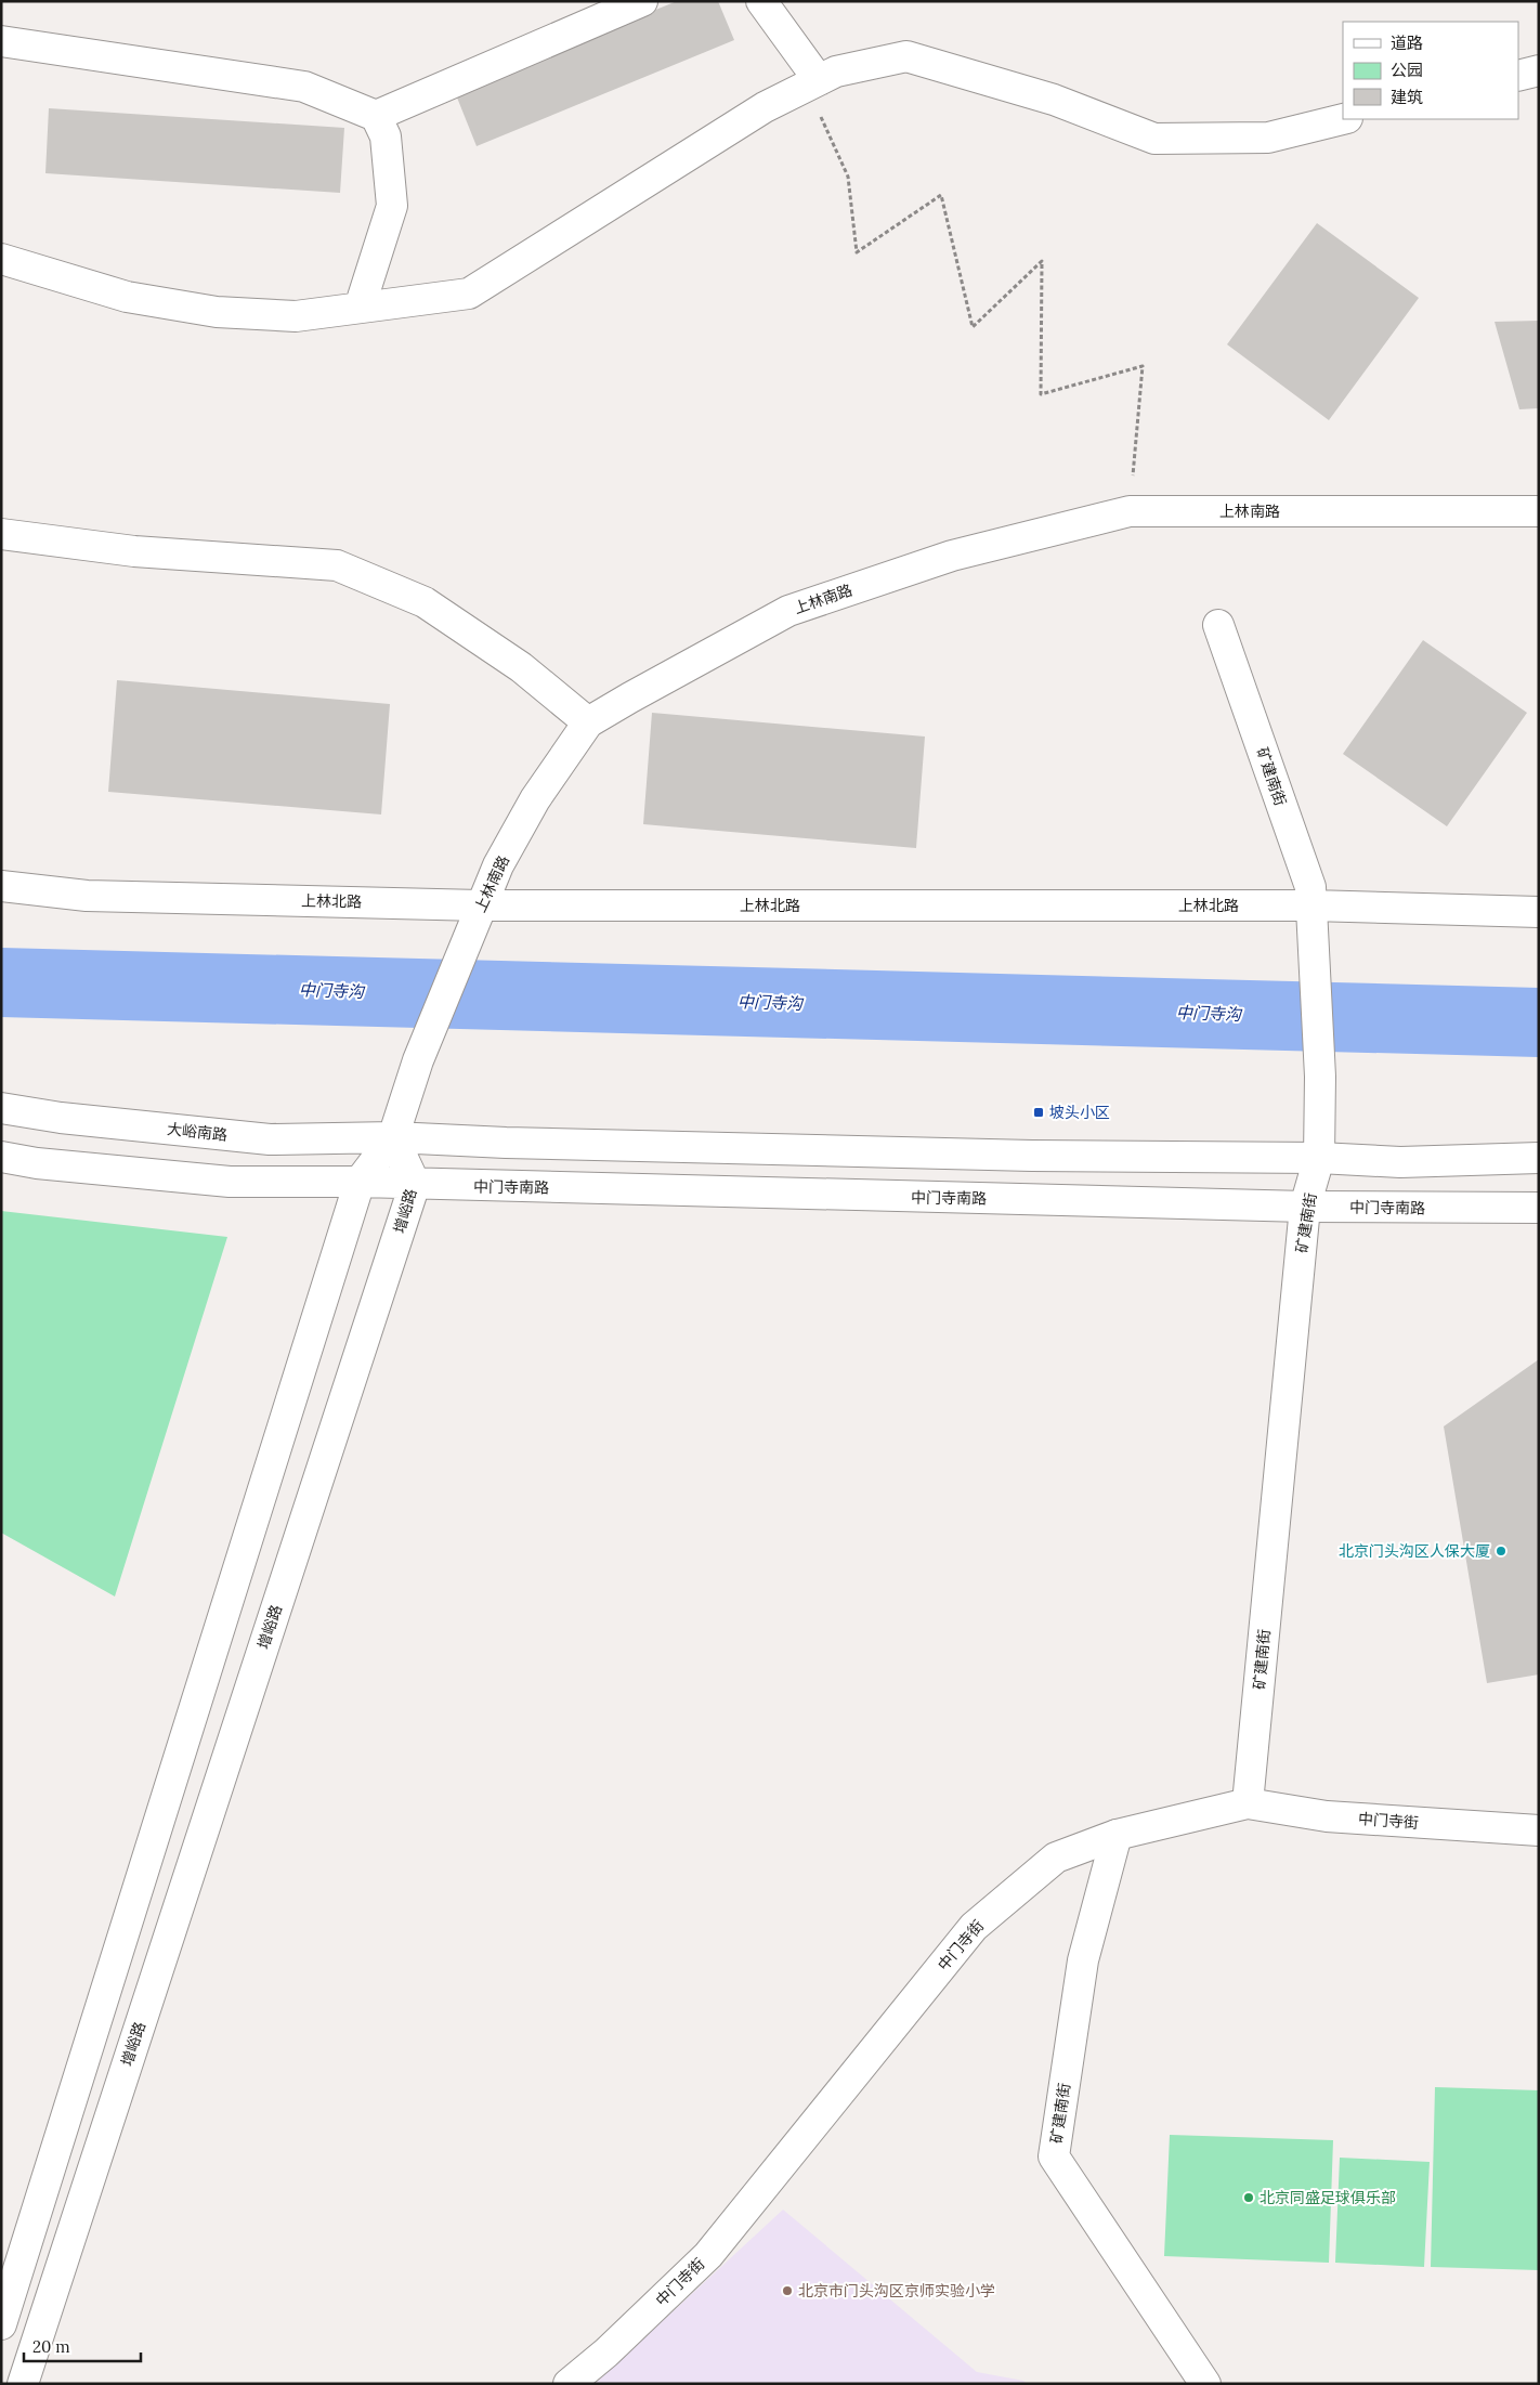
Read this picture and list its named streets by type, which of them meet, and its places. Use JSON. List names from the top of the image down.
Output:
{
  "streets": {
    "street": [
      "上林南路",
      "矿建南街",
      "上林北路",
      "大峪南路",
      "中门寺南路",
      "增峪路",
      "中门寺街"
    ]
  },
  "crossings": [
    ["上林南路", "上林北路"],
    ["上林南路", "大峪南路"],
    ["上林南路", "增峪路"],
    ["矿建南街", "上林北路"],
    ["矿建南街", "中门寺南路"],
    ["矿建南街", "中门寺街"],
    ["大峪南路", "增峪路"],
    ["中门寺南路", "增峪路"]
  ],
  "water": ["中门寺沟"],
  "places": {
    "transit": ["坡头小区"],
    "other": ["北京门头沟区人保大厦", "北京同盛足球俱乐部", "北京市门头沟区京师实验小学"]
  },
  "legend": ["道路", "公园", "建筑"],
  "scale_bar": "20 m"
}
